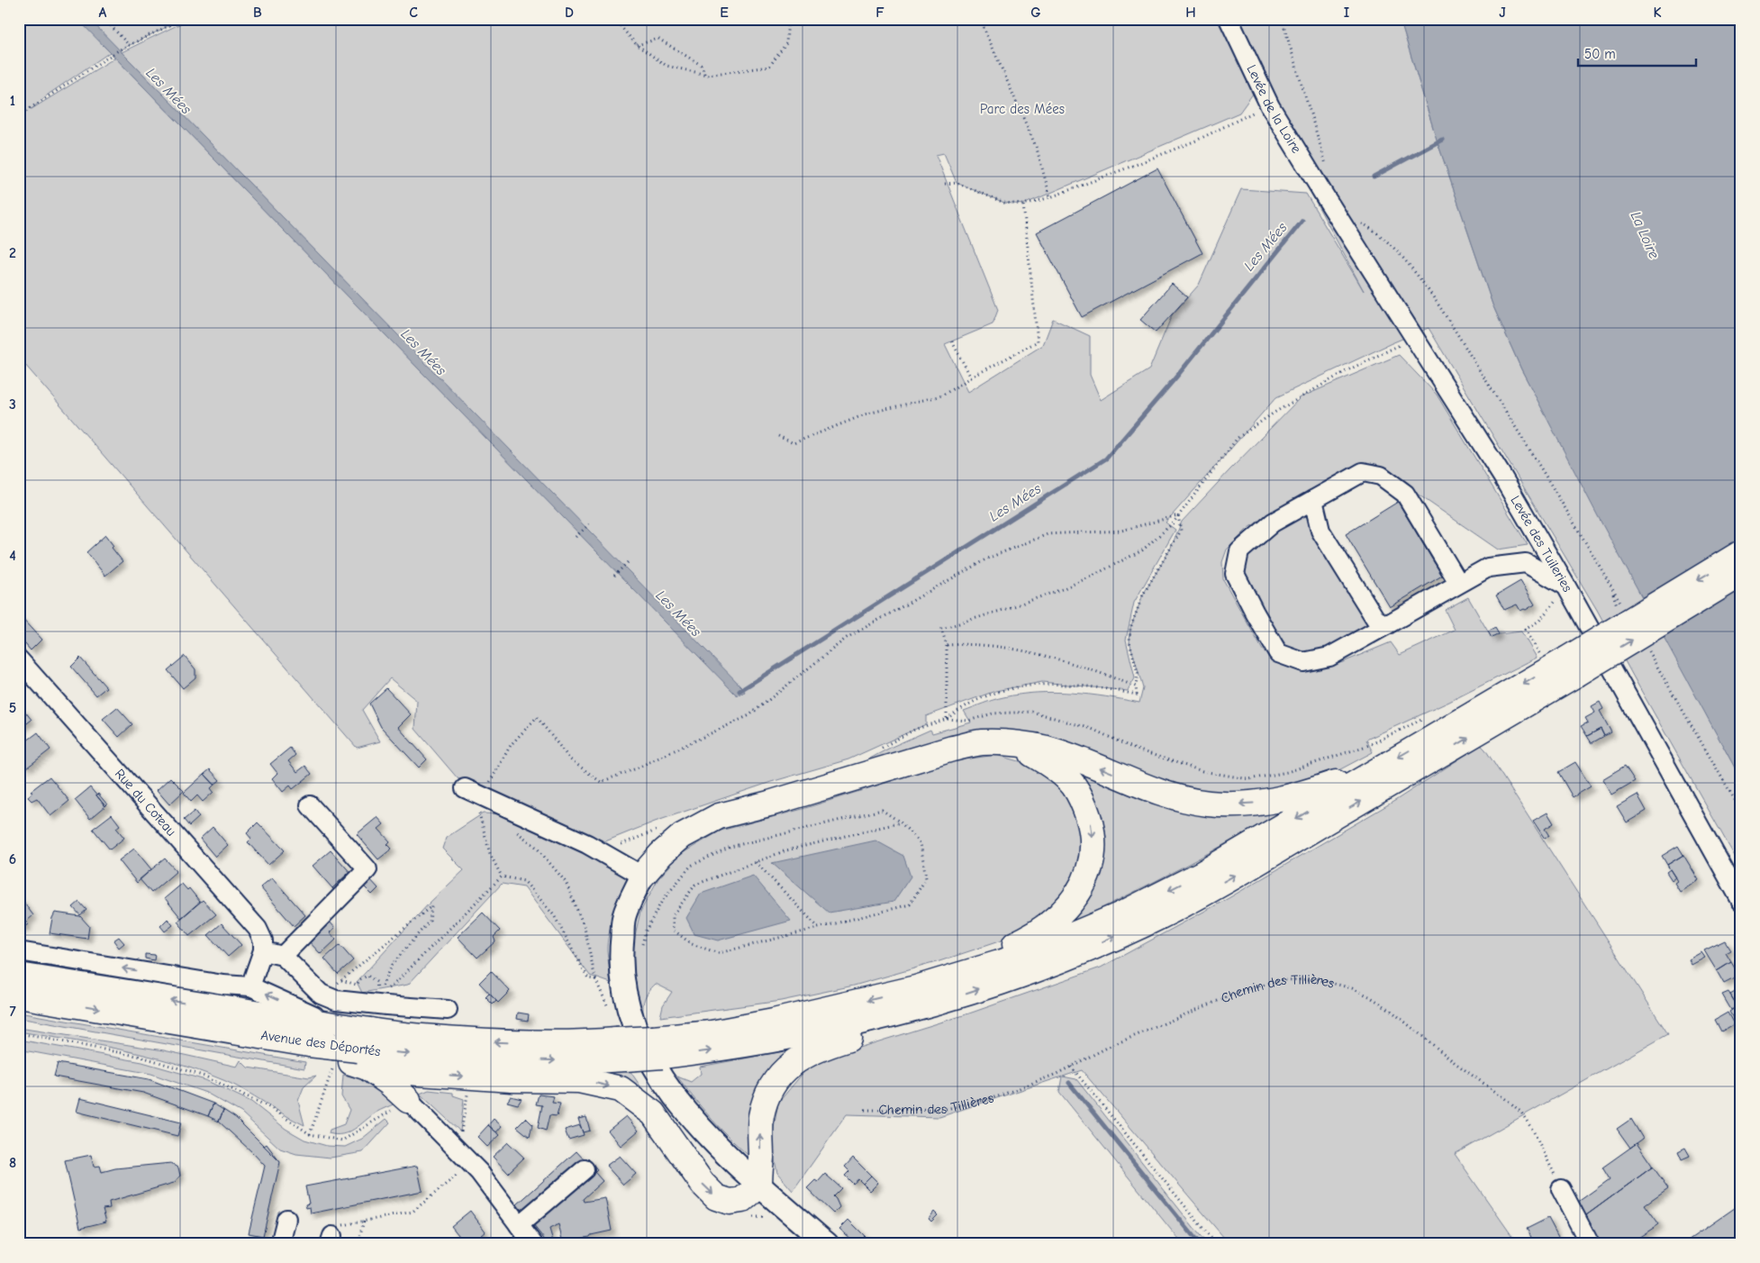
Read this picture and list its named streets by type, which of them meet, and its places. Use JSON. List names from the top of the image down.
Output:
{
  "streets": {
    "highway": ["Avenue des Déportés"],
    "street": ["Levée de la Loire", "Levée des Tuileries", "Rue du Coteau"],
    "path": ["Chemin des Tillières"]
  },
  "crossings": [
    ["Levée de la Loire", "Levée des Tuileries"]
  ],
  "water": ["Les Mées", "La Loire"],
  "parks": ["Parc des Mées"],
  "scale_bar": "50 m",
  "grid": {
    "columns": [
      "A",
      "B",
      "C",
      "D",
      "E",
      "F",
      "G",
      "H",
      "I",
      "J",
      "K"
    ],
    "rows": [
      "1",
      "2",
      "3",
      "4",
      "5",
      "6",
      "7",
      "8"
    ]
  }
}
